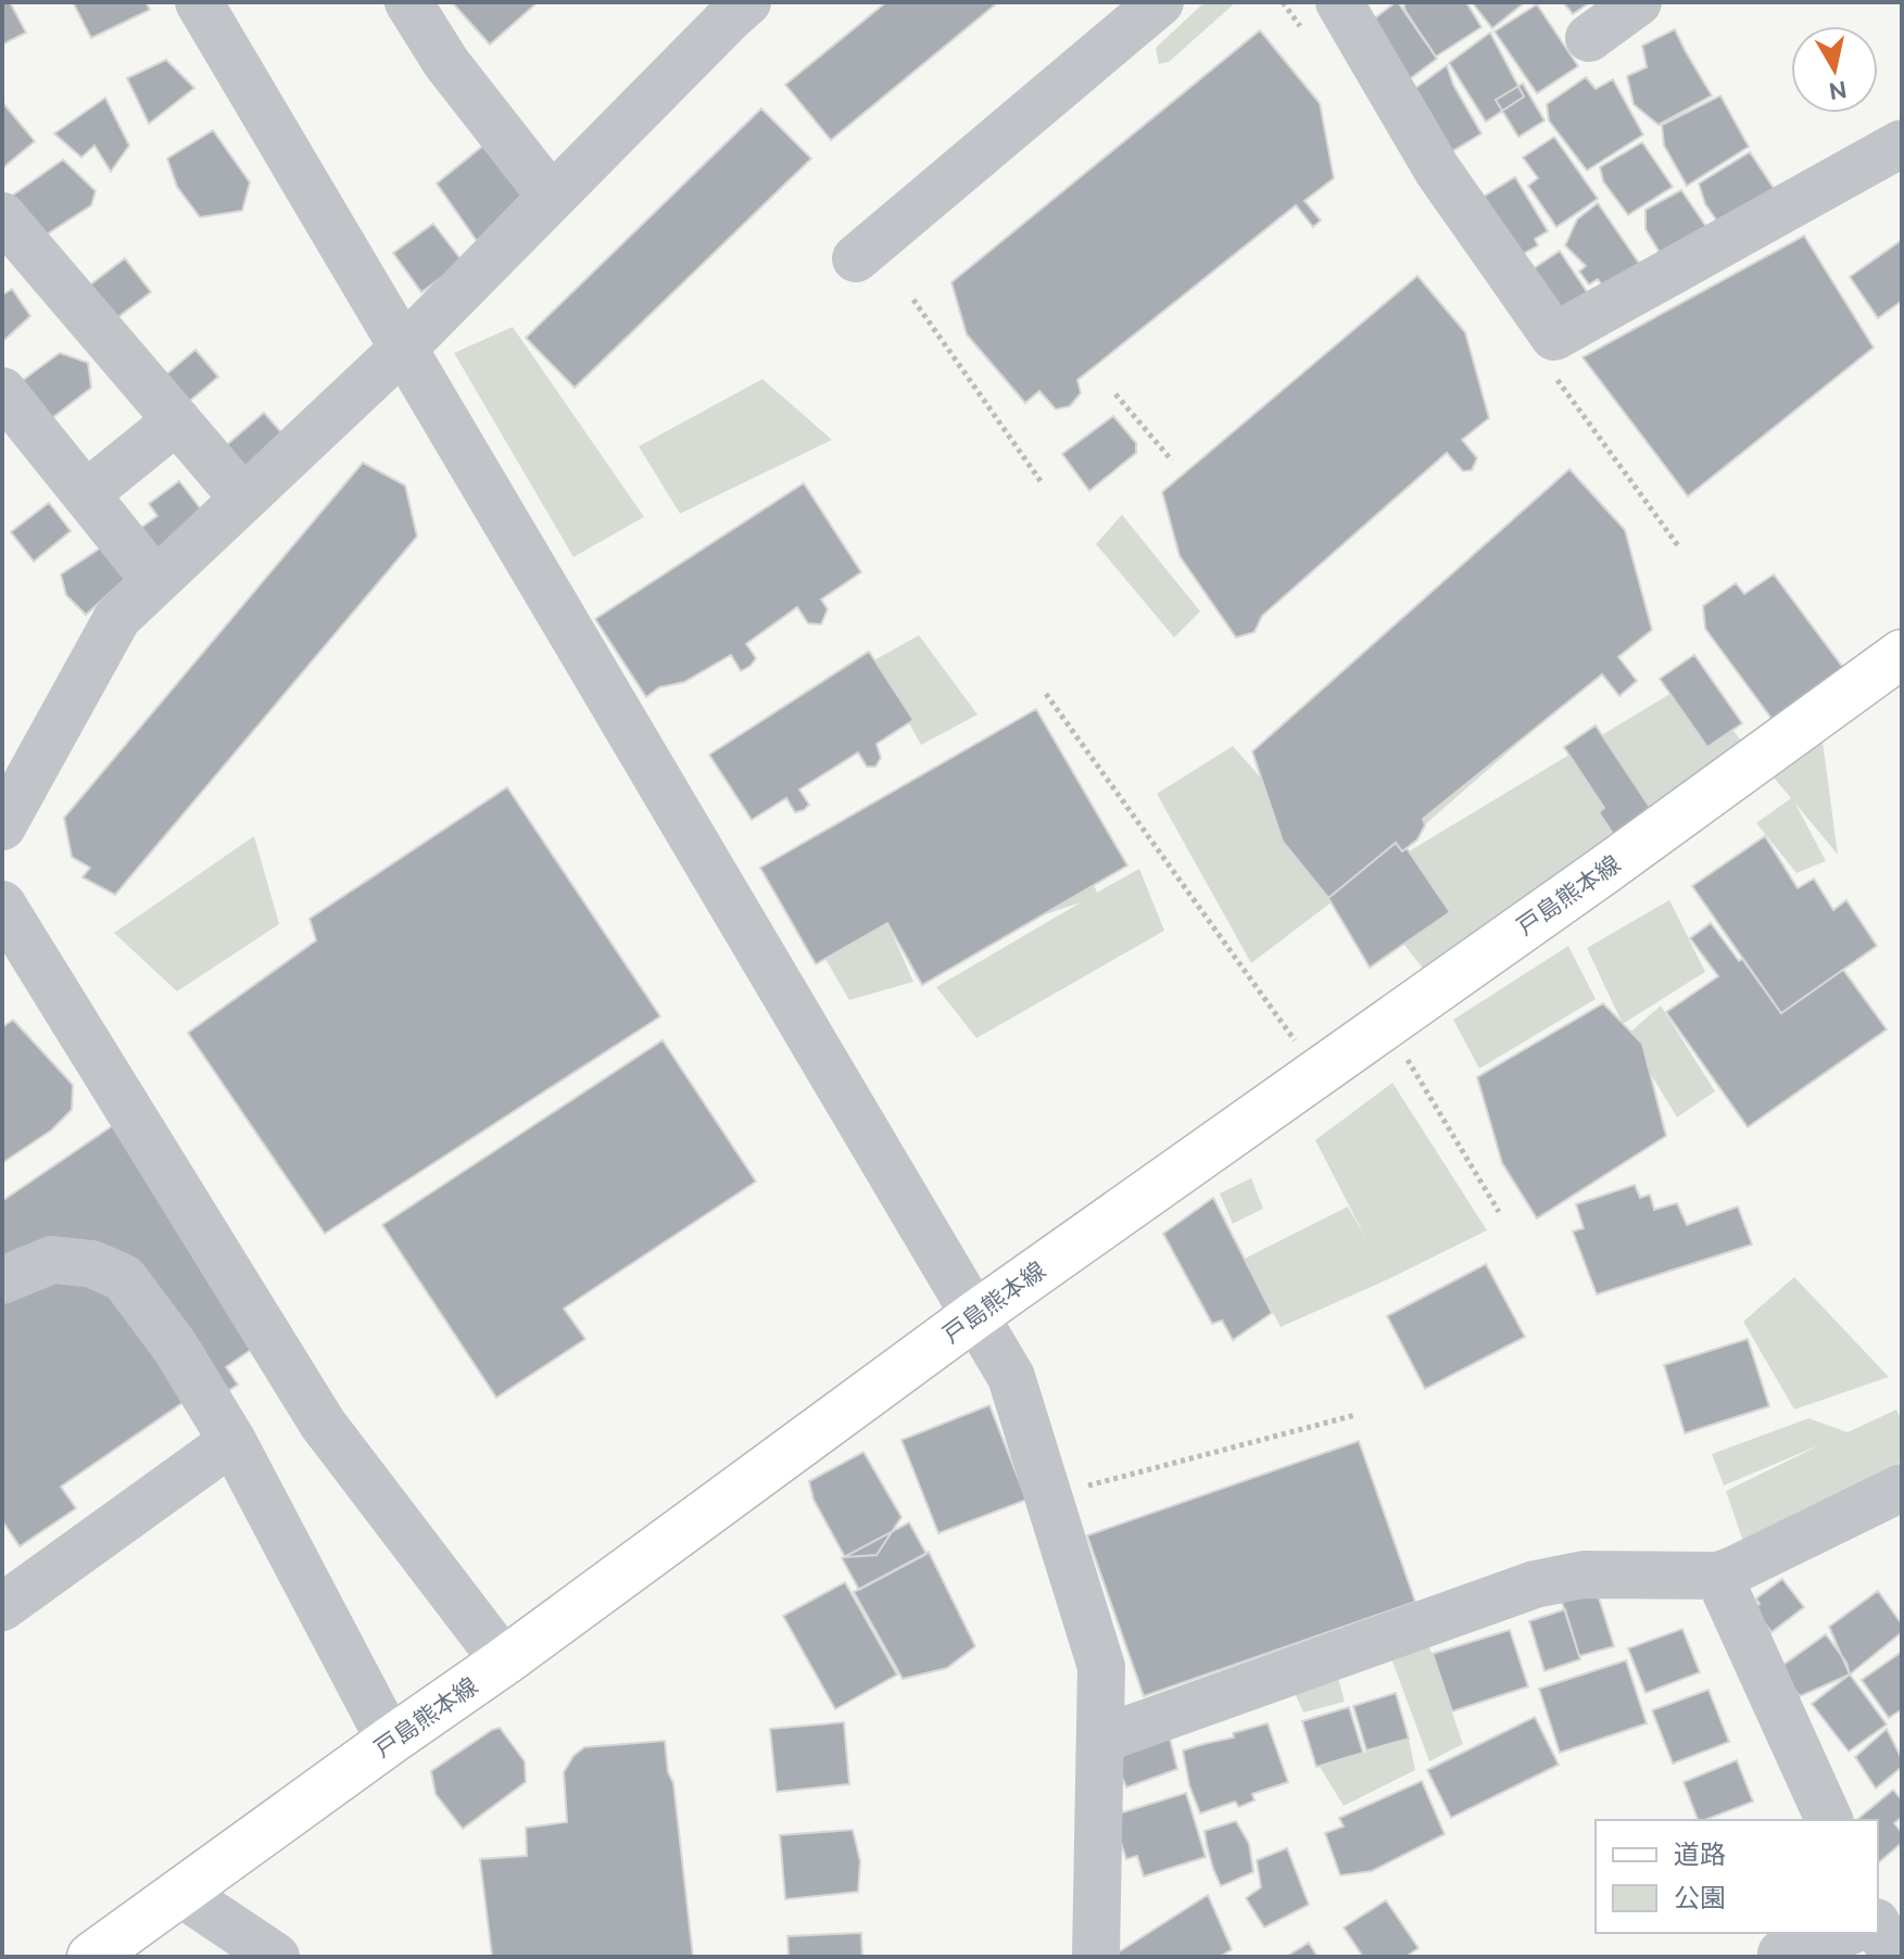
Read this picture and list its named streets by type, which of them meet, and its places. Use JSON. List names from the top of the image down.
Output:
{
  "streets": {
    "main road": ["戸島熊本線"]
  },
  "legend": ["道路", "公園"],
  "north": "bottom"
}
